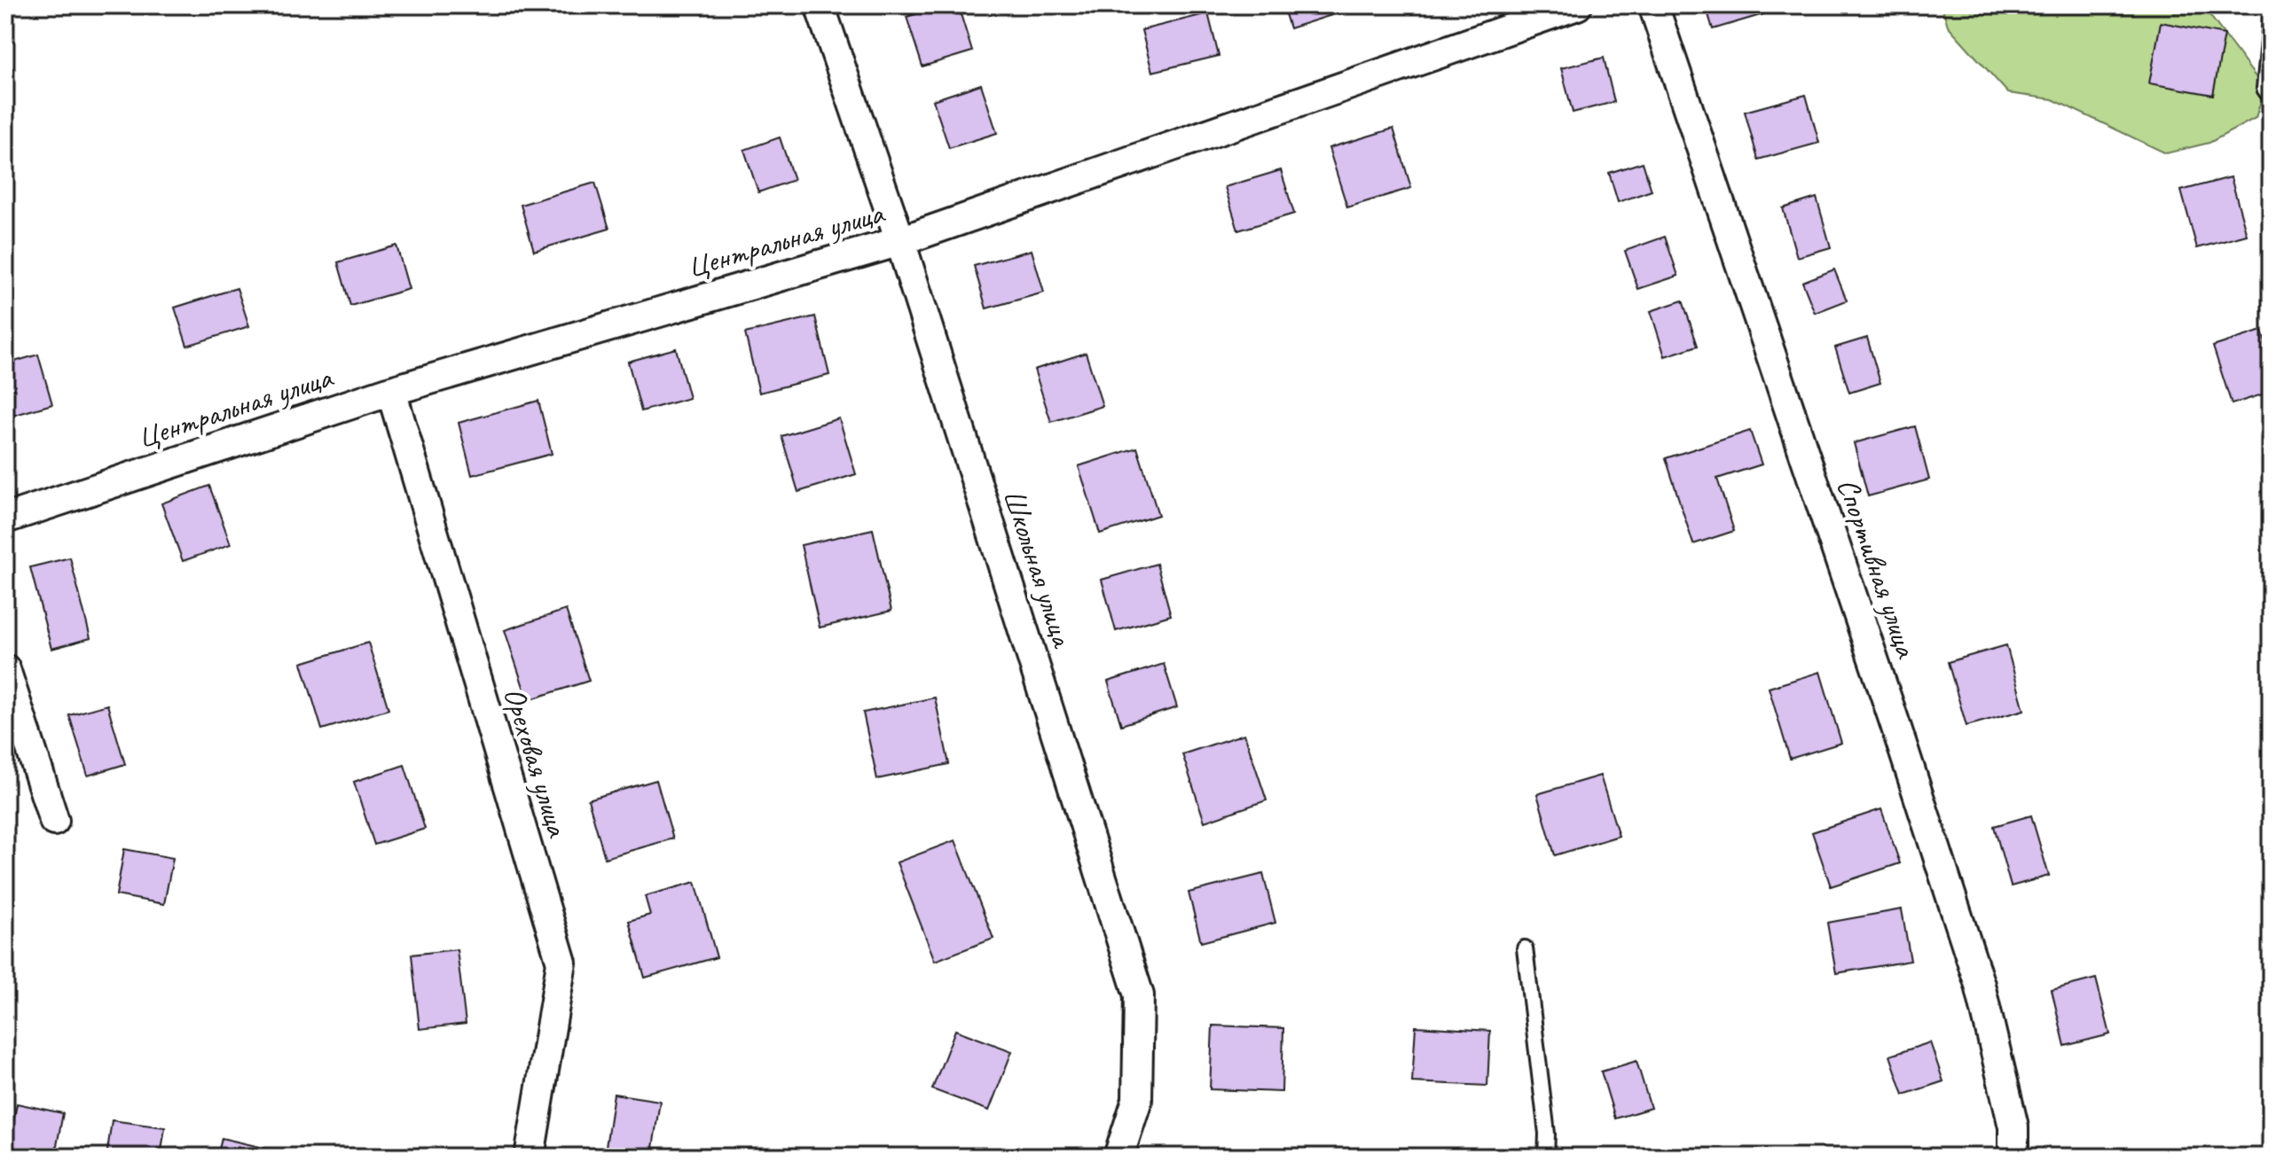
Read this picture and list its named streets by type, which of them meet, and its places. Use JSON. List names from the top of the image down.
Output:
{
  "streets": {
    "street": [
      "Центральная улица",
      "Школьная улица",
      "Спортивная улица",
      "Ореховая улица"
    ]
  },
  "crossings": [
    ["Центральная улица", "Школьная улица"],
    ["Центральная улица", "Ореховая улица"]
  ]
}
